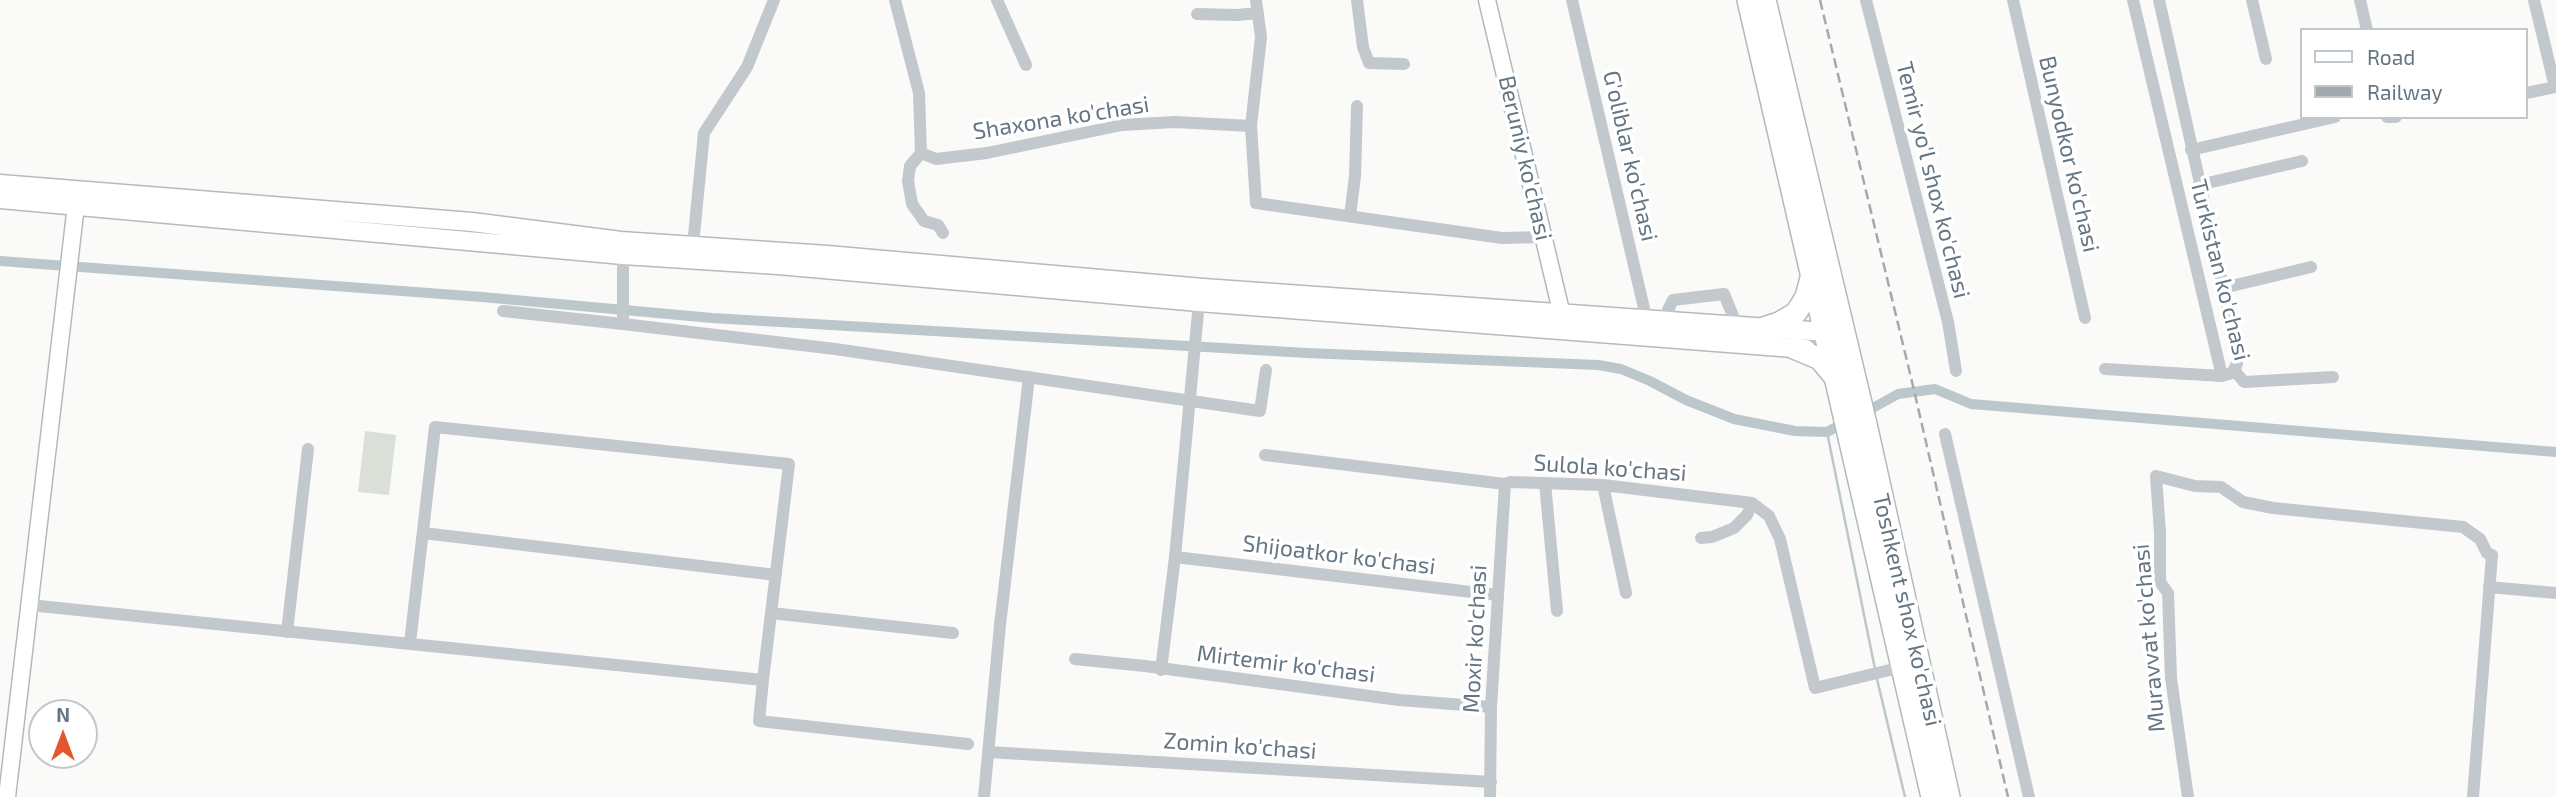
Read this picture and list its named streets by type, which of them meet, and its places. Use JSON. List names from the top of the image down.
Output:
{
  "streets": {
    "highway": ["Toshkent shox ko'chasi"],
    "street": [
      "Shaxona ko'chasi",
      "Bunyodkor ko'chasi",
      "G'oliblar ko'chasi",
      "Beruniy ko'chasi",
      "Temir yo'l shox ko'chasi",
      "Turkistan ko'chasi",
      "Sulola ko'chasi",
      "Shijoatkor ko'chasi",
      "Muravvat ko'chasi",
      "Moxir ko'chasi",
      "Mirtemir ko'chasi",
      "Zomin ko'chasi"
    ]
  },
  "crossings": [
    ["Sulola ko'chasi", "Moxir ko'chasi"],
    ["Shijoatkor ko'chasi", "Moxir ko'chasi"],
    ["Moxir ko'chasi", "Mirtemir ko'chasi"],
    ["Moxir ko'chasi", "Zomin ko'chasi"]
  ],
  "legend": ["Road", "Railway"],
  "north": "top"
}
